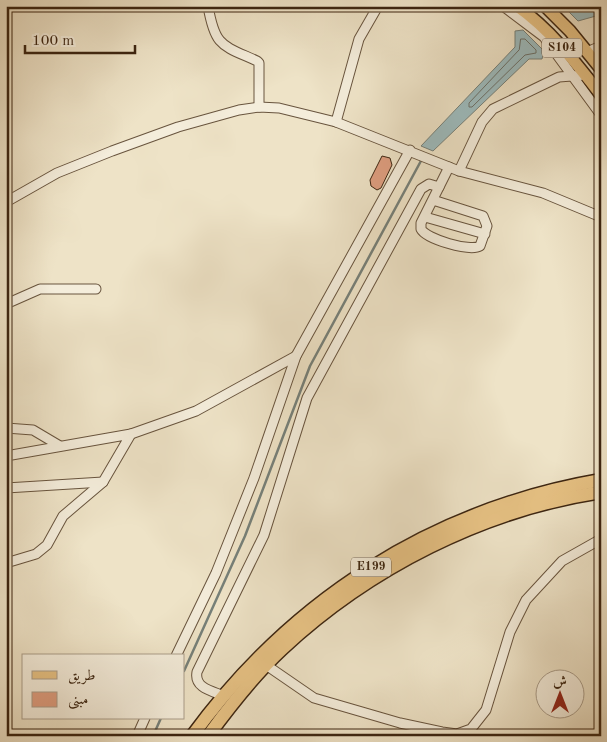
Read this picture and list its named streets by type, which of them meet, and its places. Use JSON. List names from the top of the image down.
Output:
{
  "streets": {
    "highway": ["E199"],
    "main road": ["S104"]
  },
  "legend": ["طريق", "مبنى"],
  "scale_bar": "100 m",
  "north": "top"
}
